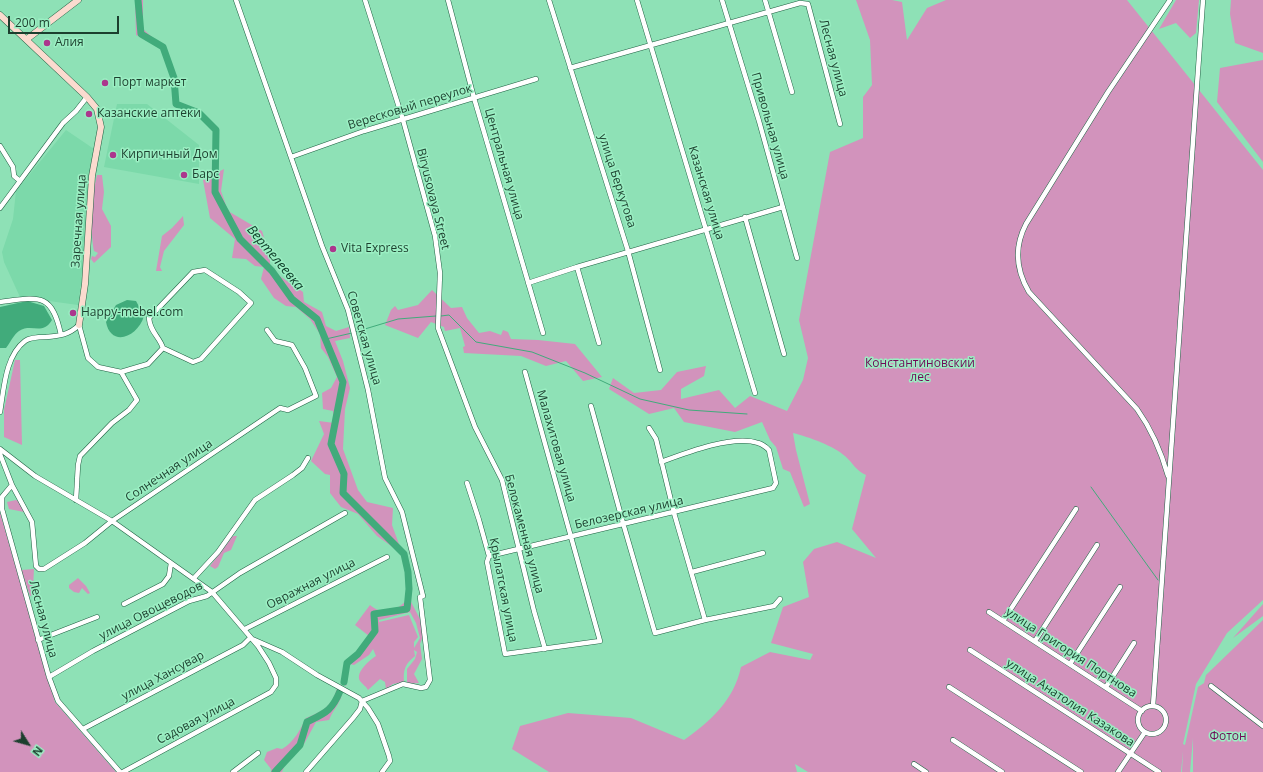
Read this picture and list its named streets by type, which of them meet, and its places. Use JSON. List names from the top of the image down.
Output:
{
  "streets": {
    "street": [
      "Лесная улица",
      "Вересковый переулок",
      "Привольная улица",
      "Центральная улица",
      "улица Беркутова",
      "Казанская улица",
      "Biryusovaya Street",
      "Заречная улица",
      "Советская улица",
      "Малахитовая улица",
      "Солнечная улица",
      "Белозерская улица",
      "Белокаменная улица",
      "Овражная улица",
      "Крылатская улица",
      "улица Овощеводов",
      "улица Григория Портнова",
      "улица Хансувар",
      "улица Анатолия Казакова",
      "Садовая улица"
    ]
  },
  "crossings": [
    ["Лесная улица", "Солнечная улица"],
    ["Лесная улица", "улица Овощеводов"],
    ["Лесная улица", "улица Хансувар"],
    ["Вересковый переулок", "Центральная улица"],
    ["Вересковый переулок", "Biryusovaya Street"],
    ["Вересковый переулок", "Советская улица"],
    ["Biryusovaya Street", "Белокаменная улица"],
    ["Малахитовая улица", "Белозерская улица"],
    ["Малахитовая улица", "Белокаменная улица"],
    ["Малахитовая улица", "Крылатская улица"],
    ["Белозерская улица", "Белокаменная улица"],
    ["Белозерская улица", "Крылатская улица"],
    ["Белокаменная улица", "Крылатская улица"],
    ["улица Хансувар", "Садовая улица"]
  ],
  "water": ["Вертелеевка"],
  "parks": ["Константиновский лес", "Фотон"],
  "places": [
    "Алия",
    "Порт маркет",
    "Казанские аптеки",
    "Кирпичный Дом",
    "Барс",
    "Vita Express",
    "Happy-mebel.com"
  ],
  "scale_bar": "200 m",
  "north": "bottom right"
}
